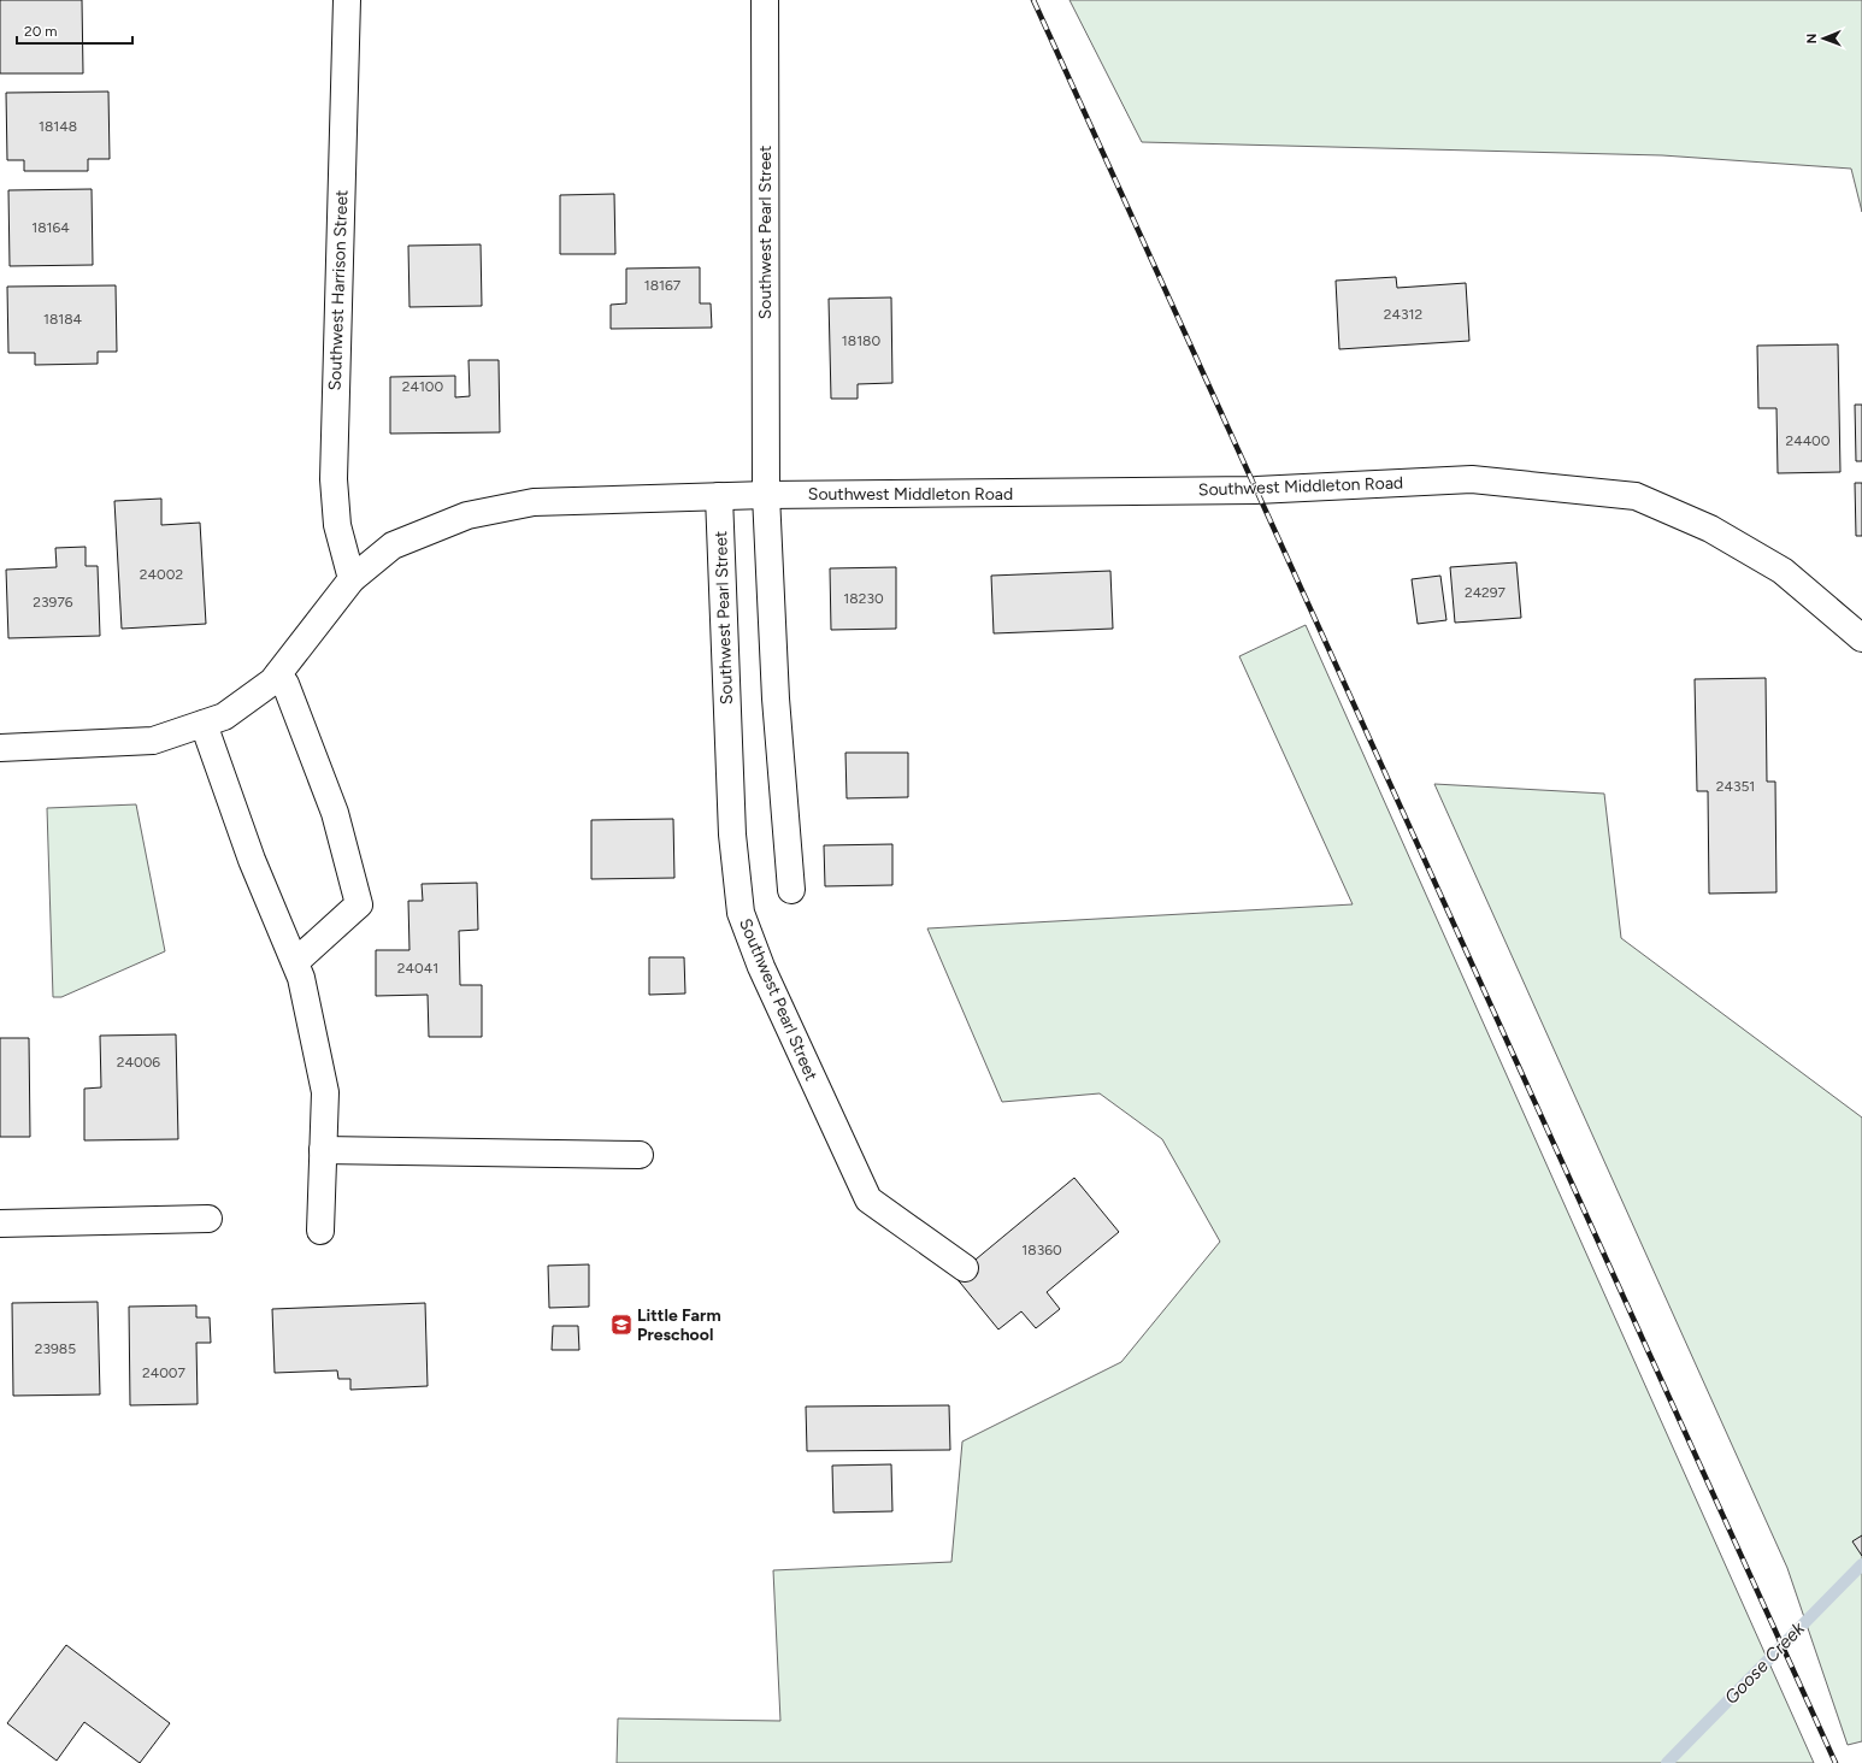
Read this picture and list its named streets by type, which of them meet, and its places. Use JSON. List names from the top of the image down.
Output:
{
  "streets": {
    "street": ["Southwest Pearl Street", "Southwest Harrison Street", "Southwest Middleton Road"]
  },
  "crossings": [
    ["Southwest Pearl Street", "Southwest Middleton Road"],
    ["Southwest Harrison Street", "Southwest Middleton Road"]
  ],
  "water": ["Goose Creek"],
  "places": {
    "school or university": ["Little Farm Preschool"]
  },
  "house_numbers": [
    "18148",
    "18164",
    "18167",
    "24312",
    "18184",
    "18180",
    "24100",
    "24400",
    "24002",
    "24297",
    "18230",
    "23976",
    "24351",
    "24041",
    "24006",
    "18360",
    "23985",
    "24007"
  ],
  "scale_bar": "20 m",
  "north": "left"
}
